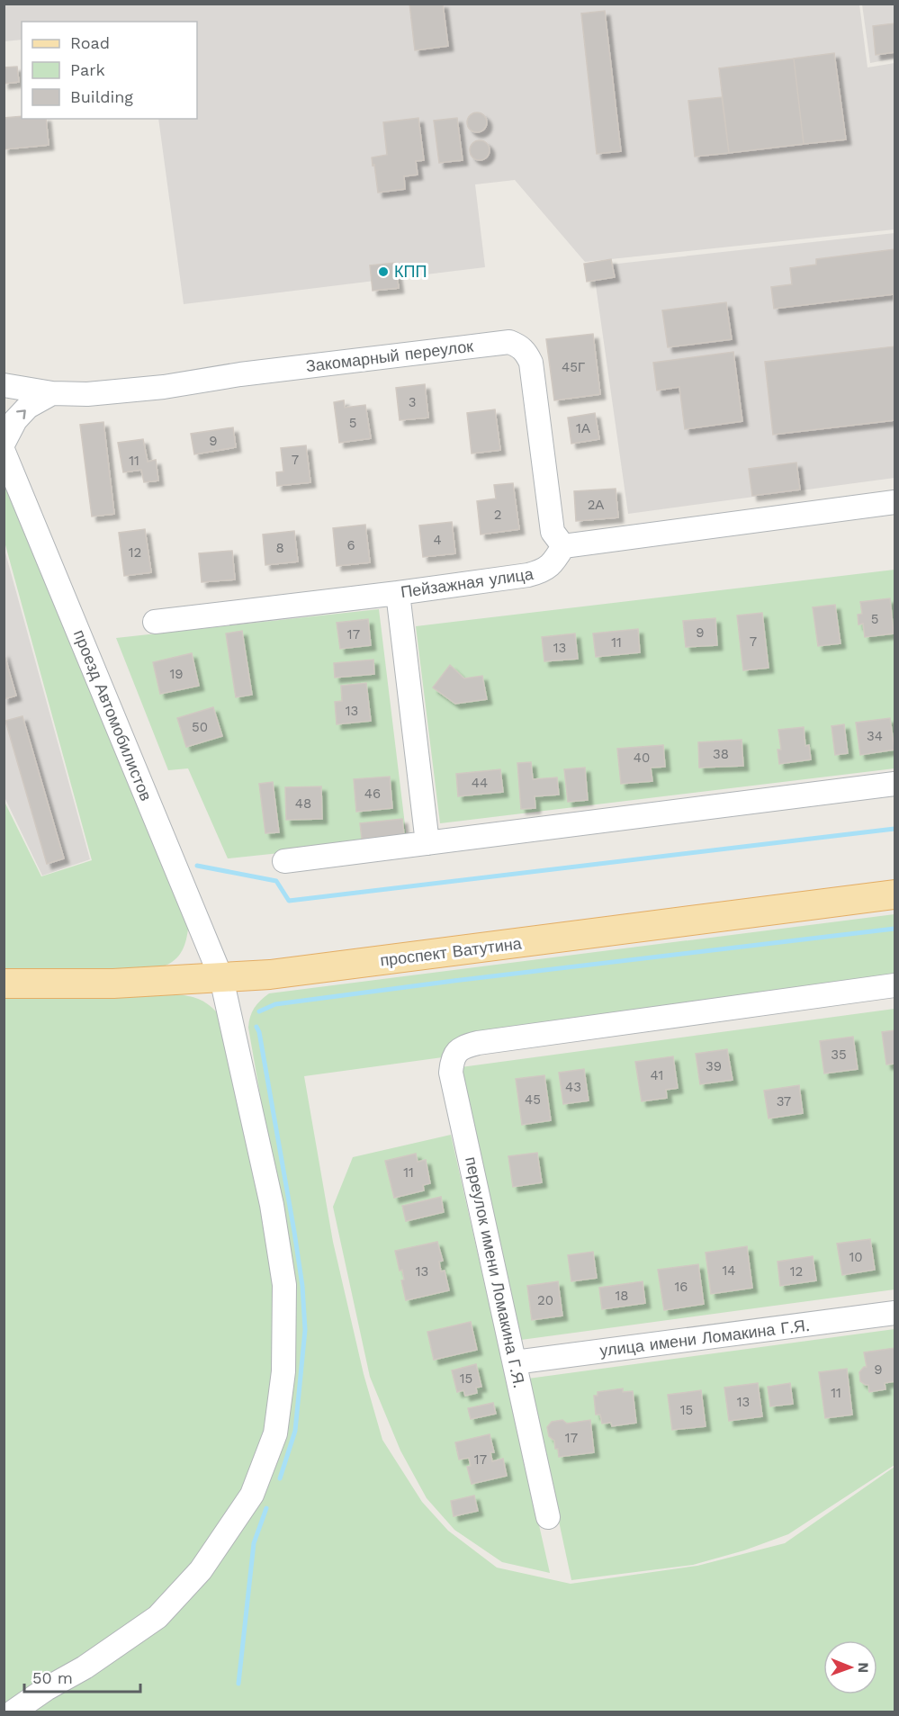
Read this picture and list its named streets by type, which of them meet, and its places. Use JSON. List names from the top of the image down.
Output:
{
  "streets": {
    "main road": ["проспект Ватутина"],
    "street": [
      "Закомарный переулок",
      "Пейзажная улица",
      "проезд Автомобилистов",
      "переулок имени Ломакина Г.Я.",
      "улица имени Ломакина Г.Я."
    ]
  },
  "crossings": [
    ["Закомарный переулок", "Пейзажная улица"],
    ["проезд Автомобилистов", "проспект Ватутина"],
    ["переулок имени Ломакина Г.Я.", "улица имени Ломакина Г.Я."]
  ],
  "places": ["КПП"],
  "house_numbers": [
    "45Г",
    "3",
    "5",
    "1А",
    "9",
    "7",
    "11",
    "2А",
    "2",
    "4",
    "6",
    "8",
    "12",
    "5",
    "9",
    "17",
    "7",
    "11",
    "13",
    "19",
    "13",
    "50",
    "34",
    "38",
    "40",
    "44",
    "46",
    "48",
    "35",
    "39",
    "41",
    "43",
    "45",
    "37",
    "11",
    "10",
    "14",
    "13",
    "12",
    "16",
    "18",
    "20",
    "9",
    "15",
    "11",
    "13",
    "15",
    "17",
    "17"
  ],
  "legend": ["Road", "Park", "Building"],
  "scale_bar": "50 m",
  "north": "right"
}
